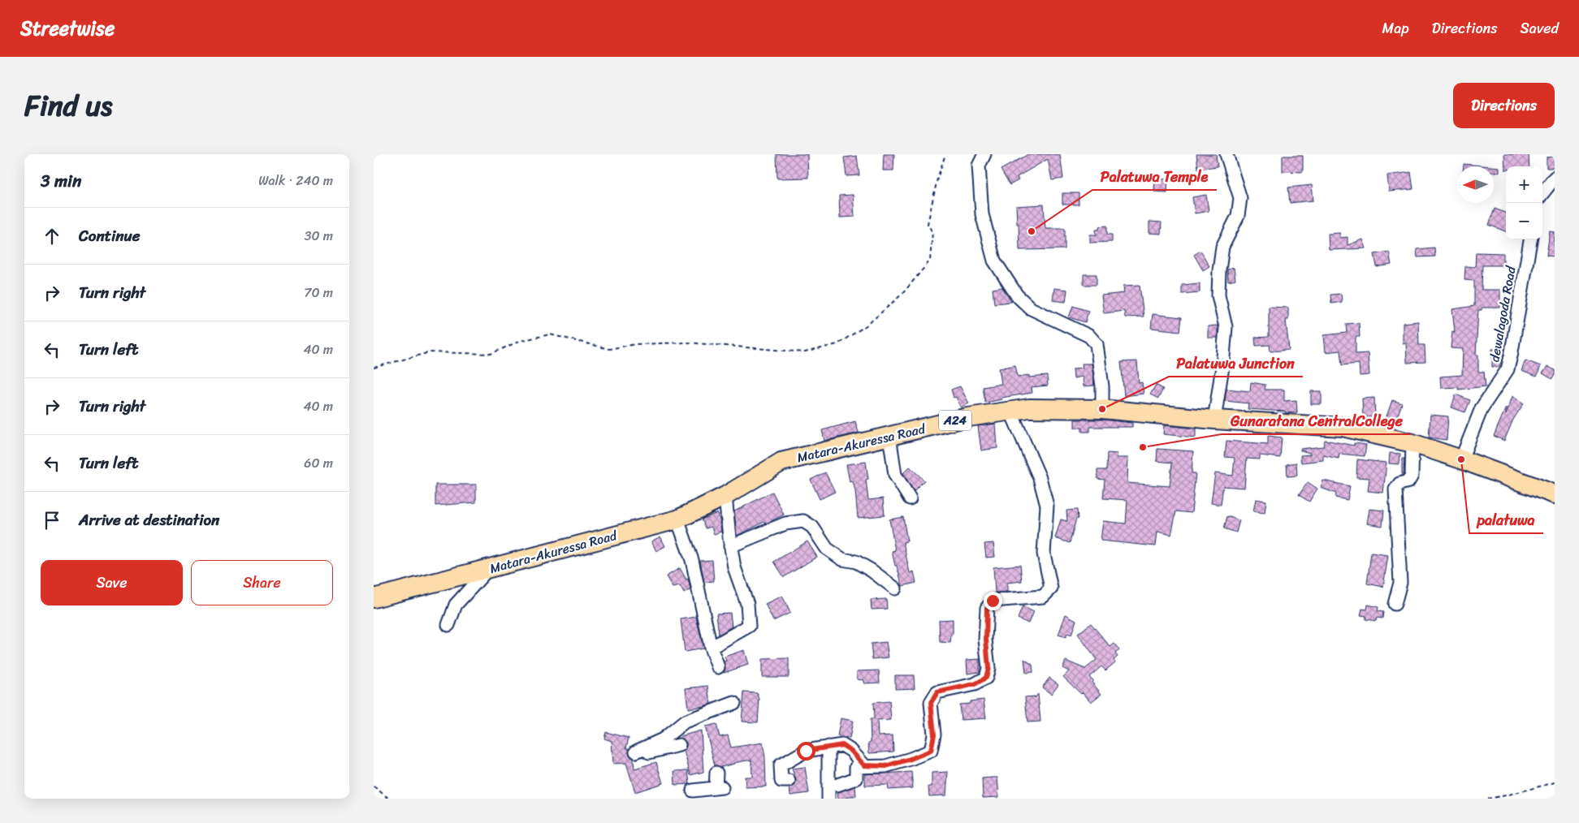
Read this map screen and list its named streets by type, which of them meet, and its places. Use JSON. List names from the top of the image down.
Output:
{
  "streets": {
    "highway": ["A24", "Matara-Akuressa Road"],
    "street": ["dewalagoda Road"]
  },
  "crossings": [
    ["dewalagoda Road", "Matara-Akuressa Road"]
  ],
  "places": [
    "Palatuwa Temple",
    "Palatuwa Junction",
    "Gunaratana CentralCollege",
    "palatuwa"
  ],
  "north": "left",
  "page": {
    "header": "Streetwise",
    "nav": ["Map", "Directions", "Saved"],
    "title": "Find us",
    "buttons": [
      "Directions",
      ["Save", "Share"]
    ],
    "heading": ["3 min", "Walk · 240 m"],
    "map_buttons": ["+", "−"],
    "list": [
      ["Continue", "30 m"],
      ["Turn right", "70 m"],
      ["Turn left", "40 m"],
      ["Turn right", "40 m"],
      ["Turn left", "60 m"],
      "Arrive at destination"
    ]
  }
}
